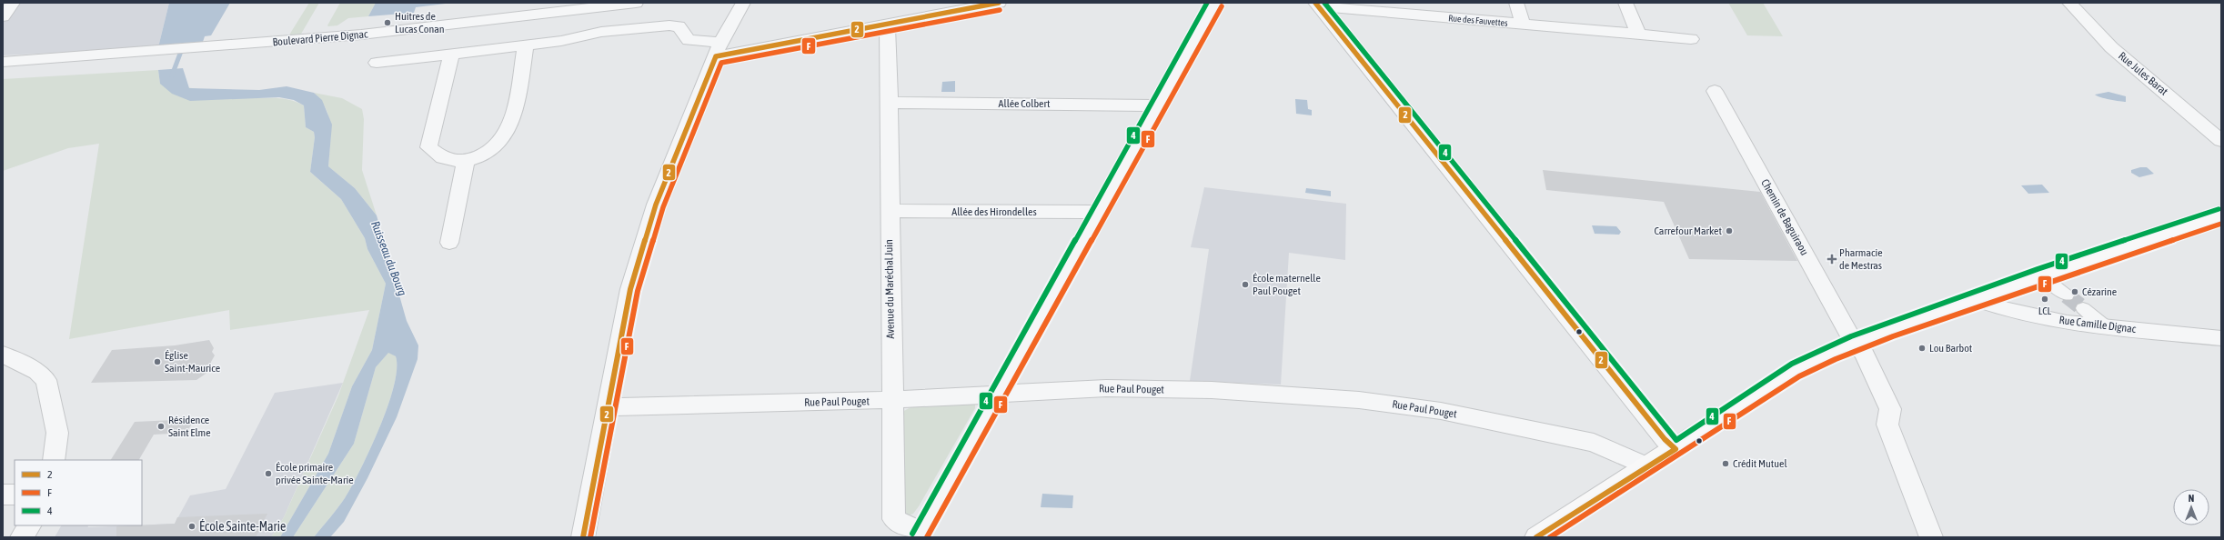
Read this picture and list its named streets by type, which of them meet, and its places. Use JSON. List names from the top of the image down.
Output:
{
  "streets": {
    "street": [
      "Rue des Fauvettes",
      "Boulevard Pierre Dignac",
      "Rue Jules Barat",
      "Allée Colbert",
      "Allée des Hirondelles",
      "Chemin de Baguiraou",
      "Avenue du Maréchal Juin",
      "Rue Camille Dignac",
      "Rue Paul Pouget"
    ]
  },
  "crossings": [
    ["Allée Colbert", "Avenue du Maréchal Juin"],
    ["Allée des Hirondelles", "Avenue du Maréchal Juin"],
    ["Avenue du Maréchal Juin", "Rue Paul Pouget"]
  ],
  "water": ["Ruisseau du Bourg"],
  "places": {
    "other": [
      "Huitres de Lucas Conan",
      "Carrefour Market",
      "École maternelle Paul Pouget",
      "Cézarine",
      "LCL",
      "Lou Barbot",
      "Église Saint-Maurice",
      "Résidence Saint Elme",
      "Crédit Mutuel",
      "École primaire privée Sainte-Marie",
      "École Sainte-Marie"
    ],
    "health": ["Pharmacie de Mestras"]
  },
  "lines": ["transit line 2", "transit line 4", "transit line F"],
  "legend": ["2", "F", "4"],
  "north": "top"
}
